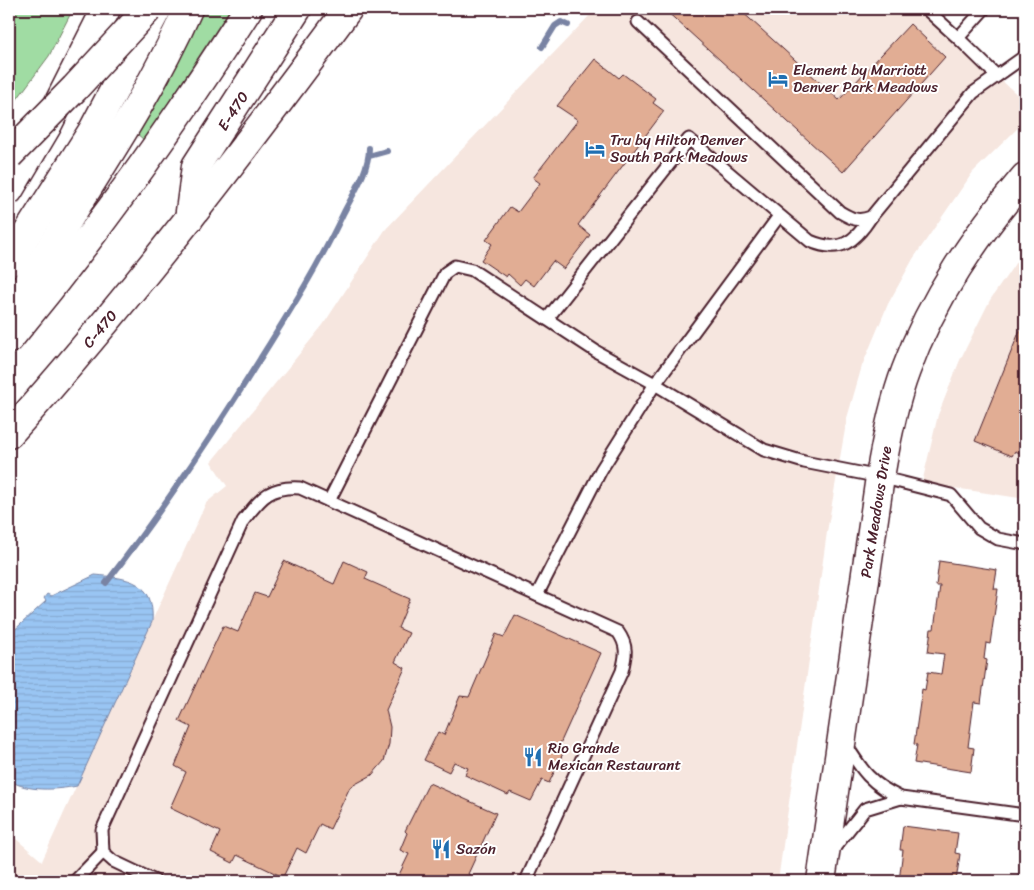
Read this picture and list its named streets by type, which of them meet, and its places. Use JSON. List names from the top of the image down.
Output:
{
  "streets": {
    "main road": ["E-470", "C-470", "Park Meadows Drive"]
  },
  "crossings": [
    ["E-470", "C-470"]
  ],
  "places": {
    "hotel": ["Element by Marriott Denver Park Meadows", "Tru by Hilton Denver South Park Meadows"],
    "restaurant": ["Rio Grande Mexican Restaurant", "Sazón"]
  }
}
